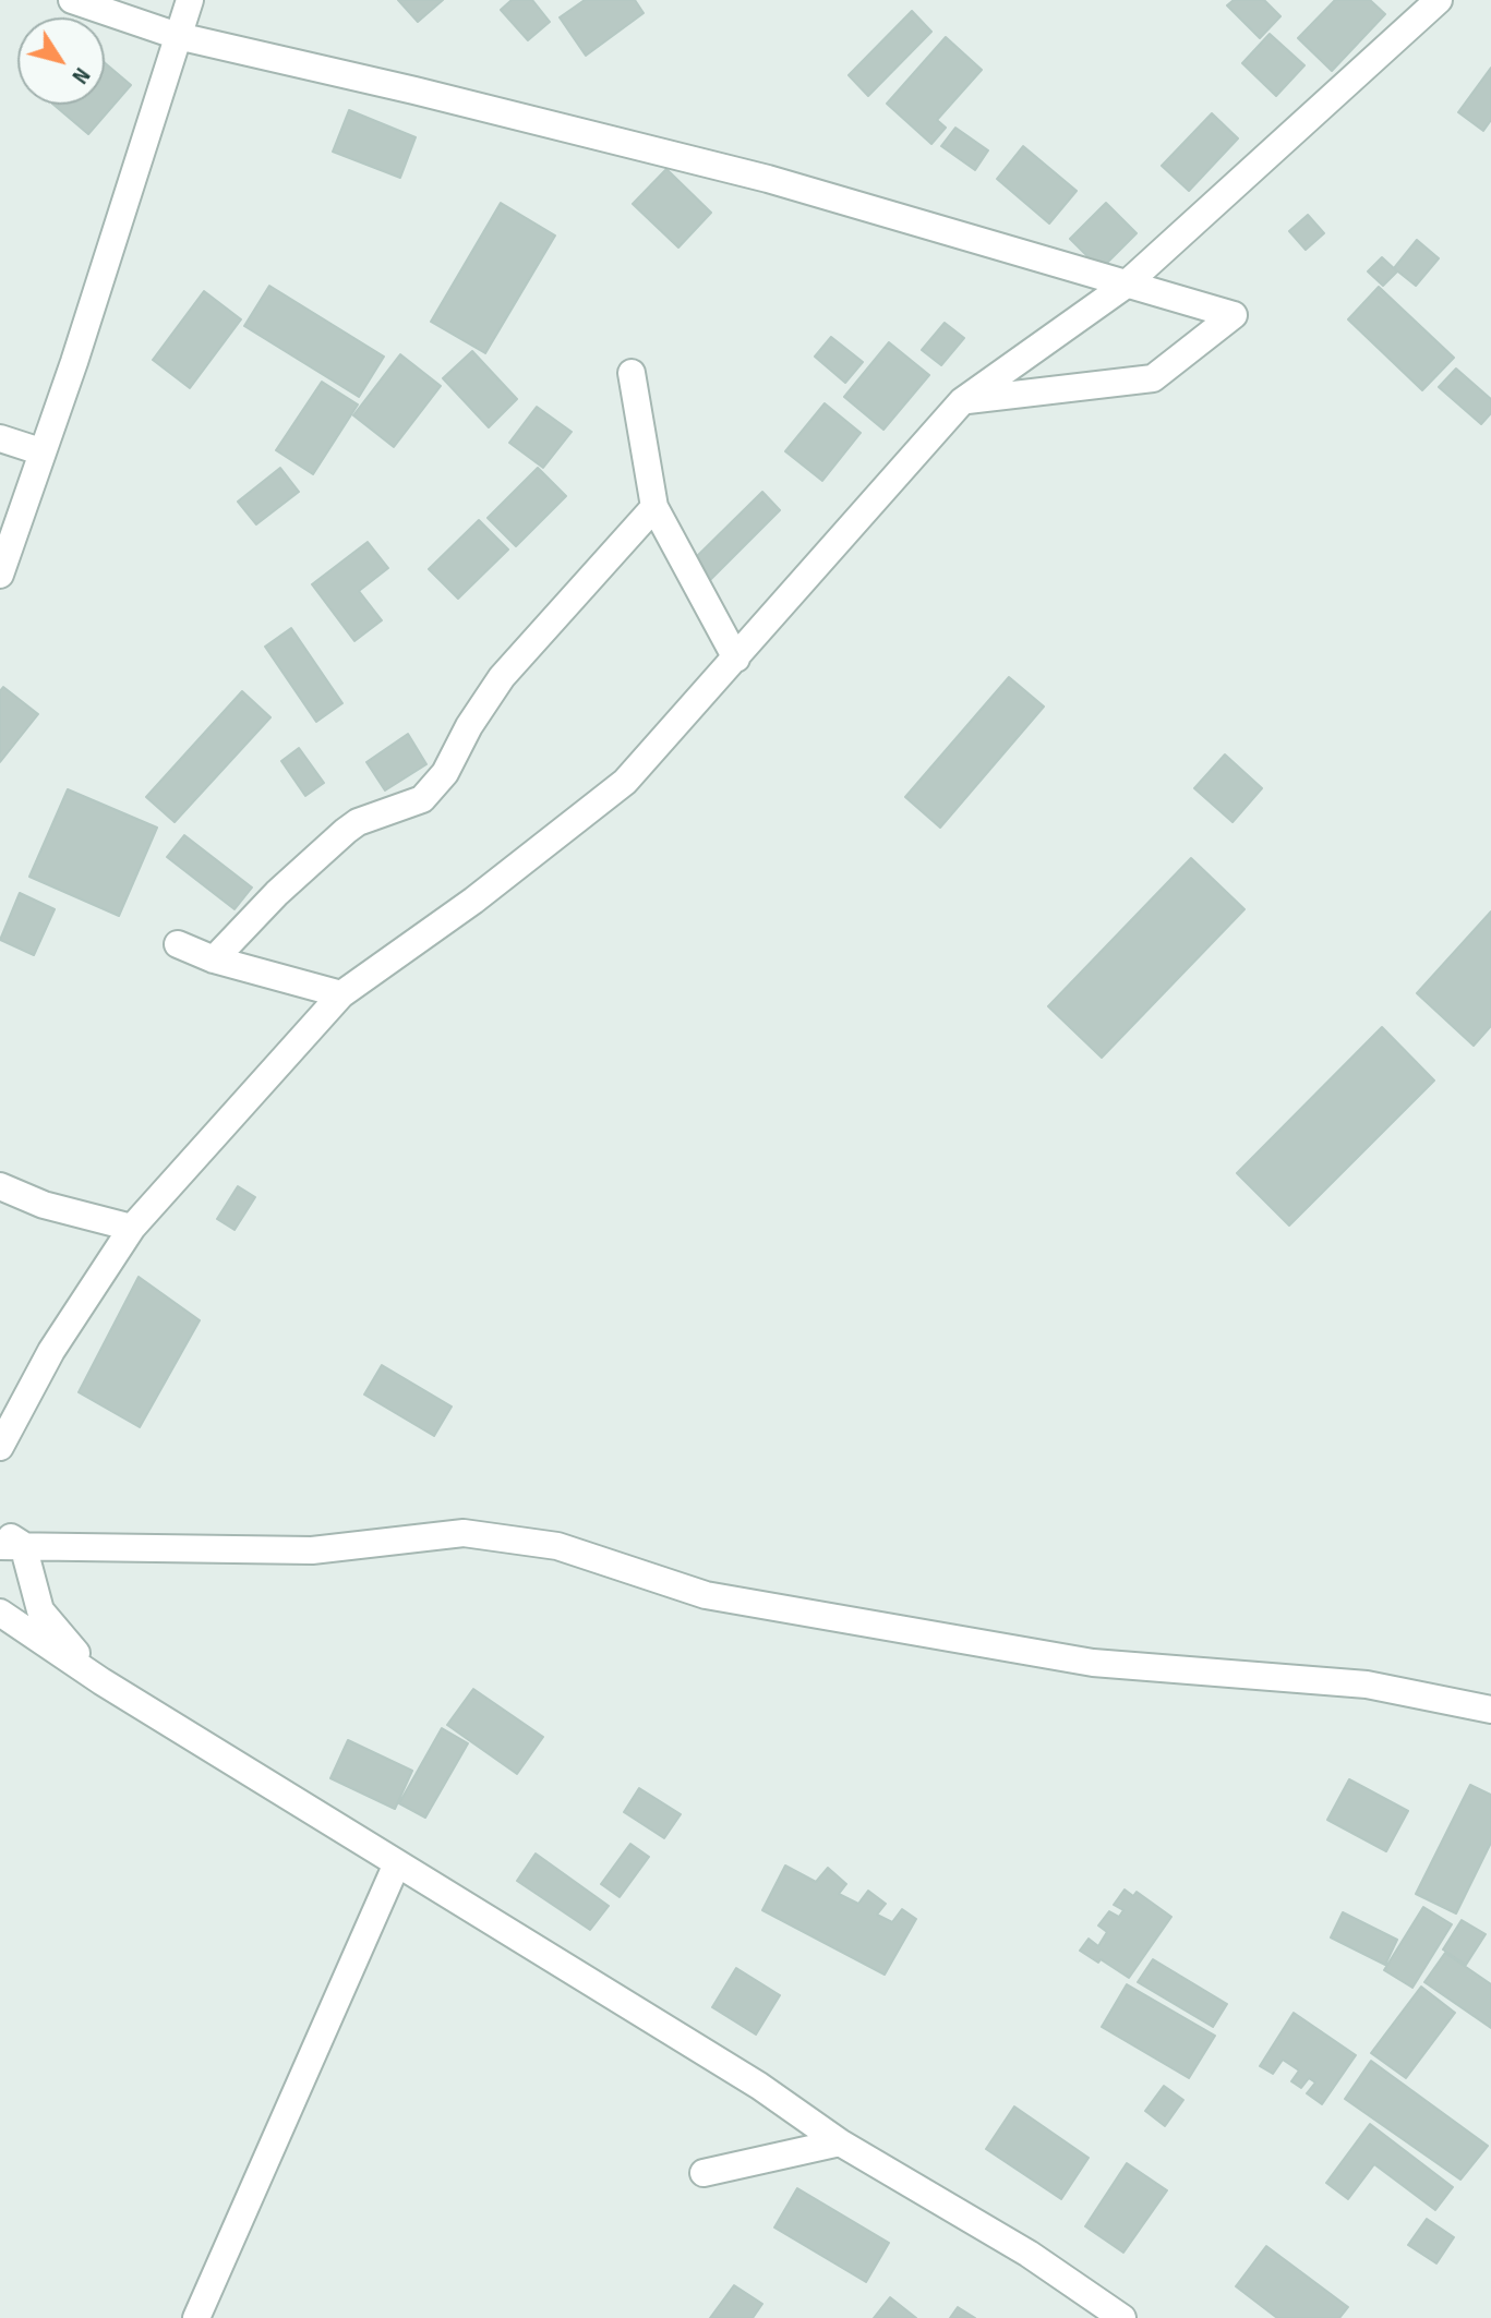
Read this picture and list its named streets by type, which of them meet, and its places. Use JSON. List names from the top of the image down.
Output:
{
  "north": "bottom right"
}
